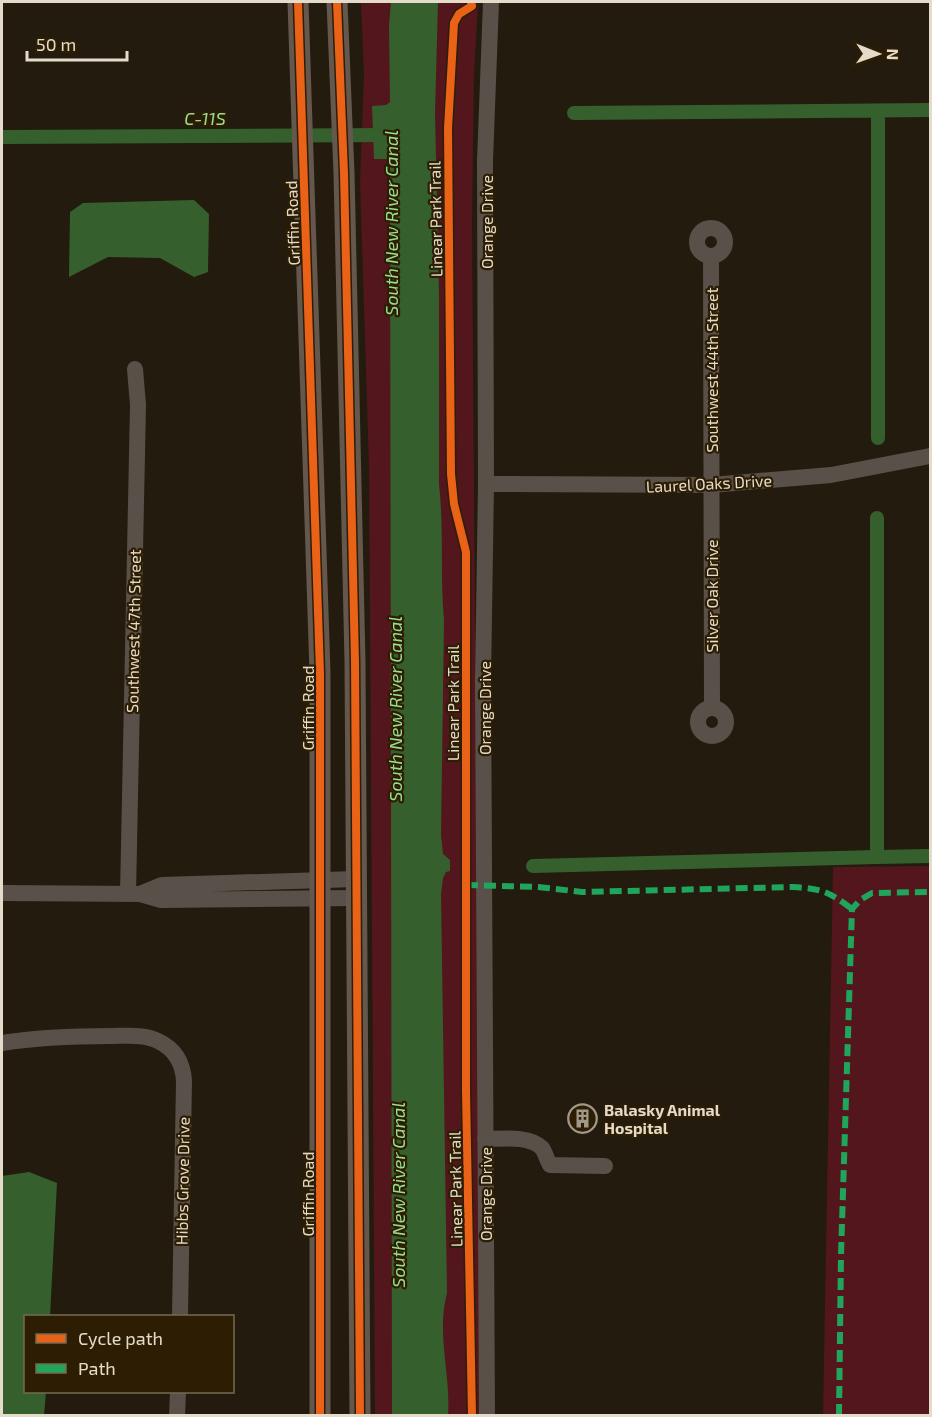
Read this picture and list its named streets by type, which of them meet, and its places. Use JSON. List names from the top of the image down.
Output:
{
  "streets": {
    "main road": ["Griffin Road"],
    "street": [
      "Orange Drive",
      "Southwest 44th Street",
      "Laurel Oaks Drive",
      "Silver Oak Drive",
      "Southwest 47th Street",
      "Hibbs Grove Drive"
    ],
    "cycle path": ["Linear Park Trail"]
  },
  "crossings": [
    ["Orange Drive", "Laurel Oaks Drive"],
    ["Southwest 44th Street", "Laurel Oaks Drive"],
    ["Southwest 44th Street", "Silver Oak Drive"],
    ["Laurel Oaks Drive", "Silver Oak Drive"]
  ],
  "water": ["C-11S", "South New River Canal"],
  "places": {
    "building": ["Balasky Animal Hospital"]
  },
  "legend": ["Cycle path", "Path"],
  "scale_bar": "50 m",
  "north": "right"
}
